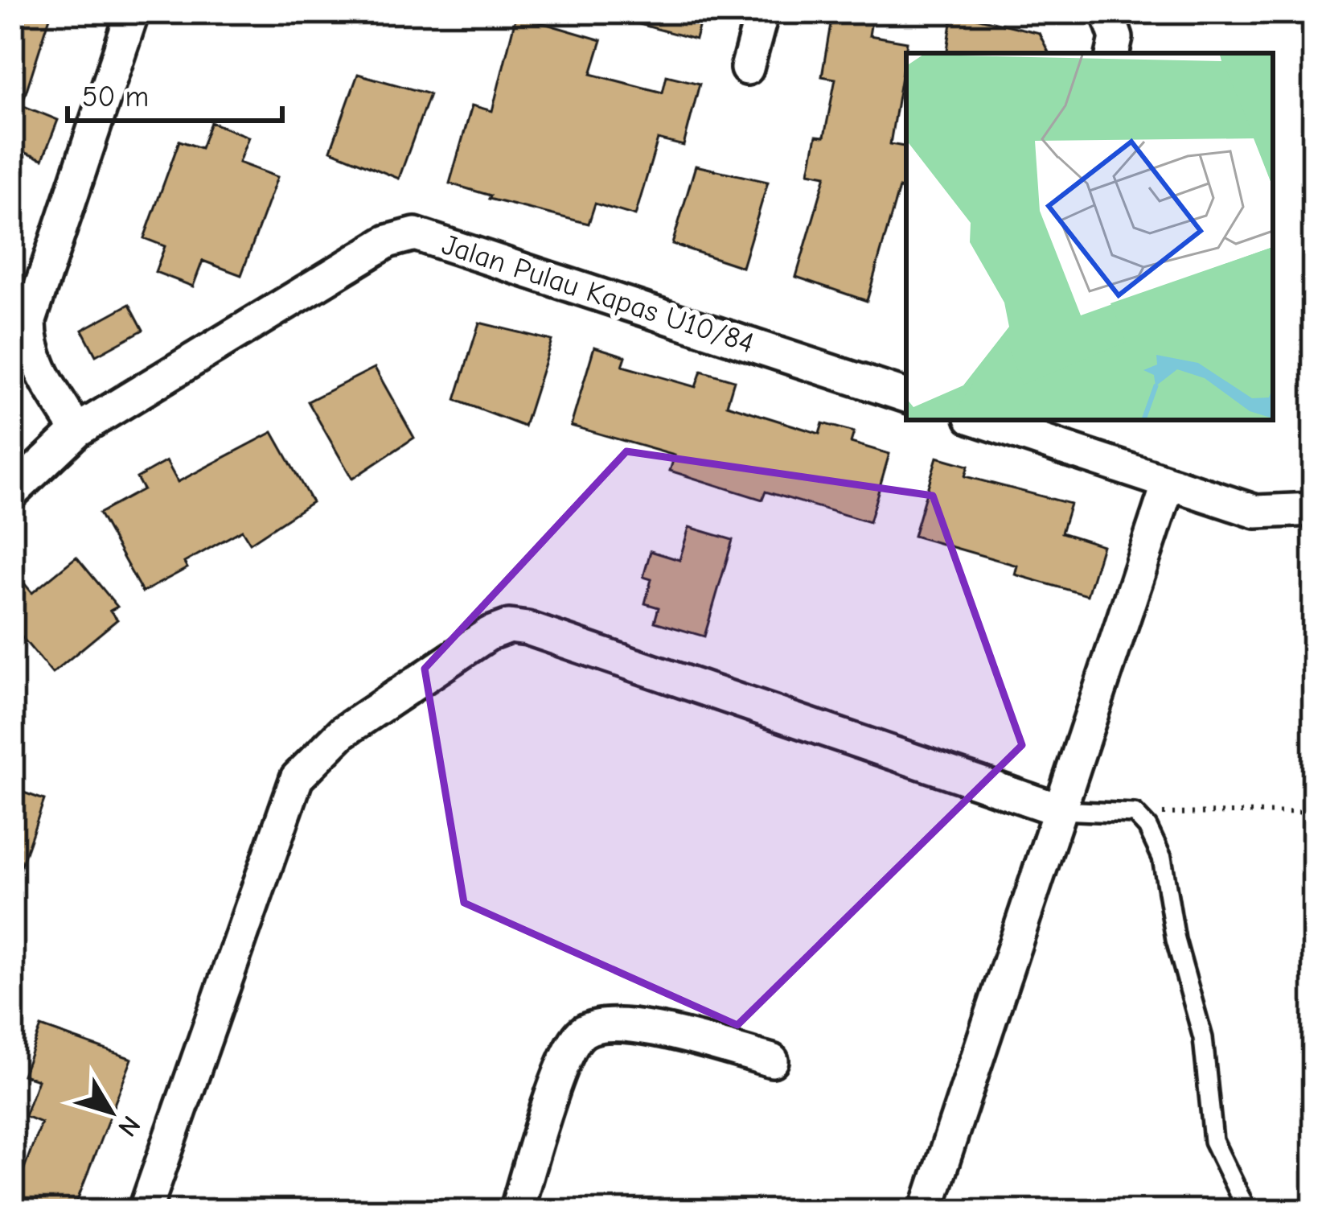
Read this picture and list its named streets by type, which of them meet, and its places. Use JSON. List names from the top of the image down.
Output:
{
  "streets": {
    "street": ["Jalan Pulau Kapas U10/84"]
  },
  "scale_bar": "50 m",
  "north": "bottom right"
}
